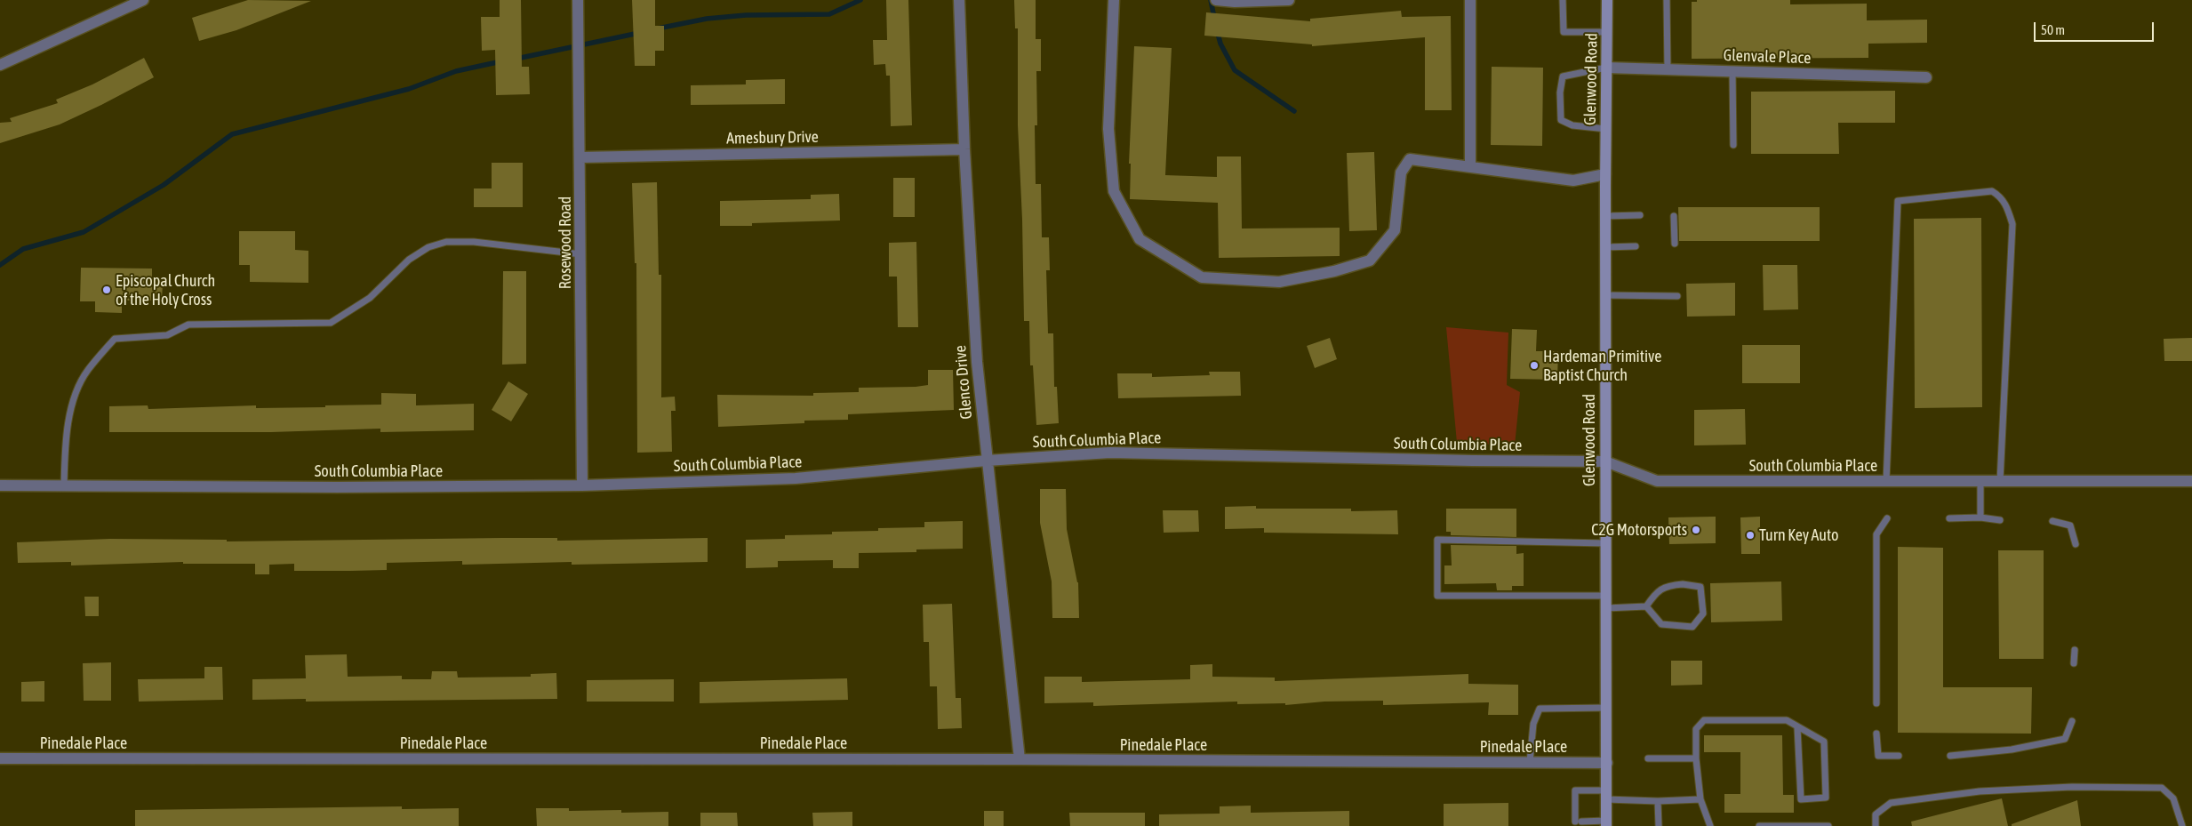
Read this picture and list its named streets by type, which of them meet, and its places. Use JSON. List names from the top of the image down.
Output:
{
  "streets": {
    "main road": ["Glenwood Road"],
    "street": [
      "Glenvale Place",
      "Amesbury Drive",
      "Rosewood Road",
      "Glenco Drive",
      "South Columbia Place",
      "Pinedale Place"
    ]
  },
  "crossings": [
    ["Glenvale Place", "Glenwood Road"],
    ["Glenwood Road", "South Columbia Place"],
    ["Glenwood Road", "Pinedale Place"],
    ["Amesbury Drive", "Rosewood Road"],
    ["Amesbury Drive", "Glenco Drive"],
    ["Rosewood Road", "South Columbia Place"],
    ["Glenco Drive", "South Columbia Place"],
    ["Glenco Drive", "Pinedale Place"]
  ],
  "places": [
    "Episcopal Church of the Holy Cross",
    "Hardeman Primitive Baptist Church",
    "C2G Motorsports",
    "Turn Key Auto"
  ],
  "scale_bar": "50 m"
}
